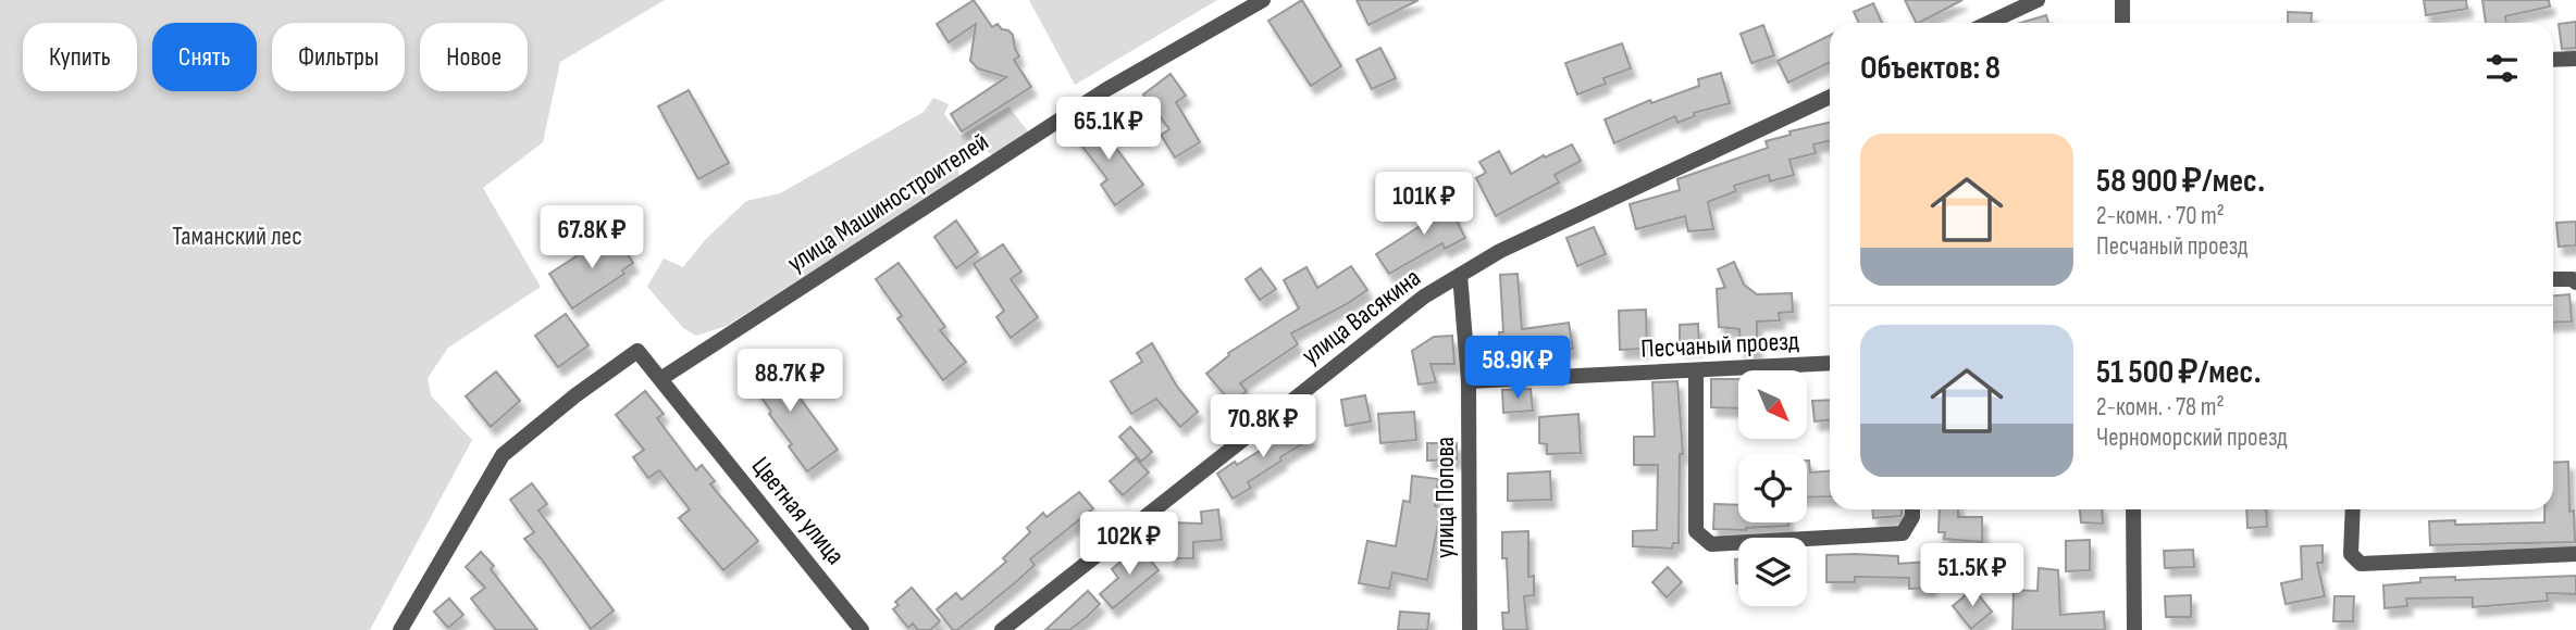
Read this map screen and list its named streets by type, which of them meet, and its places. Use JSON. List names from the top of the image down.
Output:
{
  "streets": {
    "street": [
      "улица Машиностроителей",
      "улица Васякина",
      "Песчаный проезд",
      "улица Попова",
      "Цветная улица"
    ]
  },
  "crossings": [
    ["улица Машиностроителей", "Цветная улица"],
    ["улица Васякина", "улица Попова"],
    ["Песчаный проезд", "улица Попова"]
  ],
  "parks": ["Таманский лес"],
  "north": "bottom right",
  "page": {
    "chip": [
      "Купить",
      "Снять",
      "Фильтры",
      "Новое"
    ],
    "heading": "Объектов: 8",
    "price": [
      "65.1K ₽",
      "101K ₽",
      "67.8K ₽",
      "58.9K ₽",
      "88.7K ₽",
      "70.8K ₽",
      "102K ₽",
      "51.5K ₽"
    ],
    "list": [
      {
        "name": "58 900 ₽/мес.",
        "note": "2-комн. · 70 m² · Песчаный проезд"
      },
      {
        "name": "51 500 ₽/мес.",
        "note": "2-комн. · 78 m² · Черноморский проезд"
      }
    ]
  }
}
